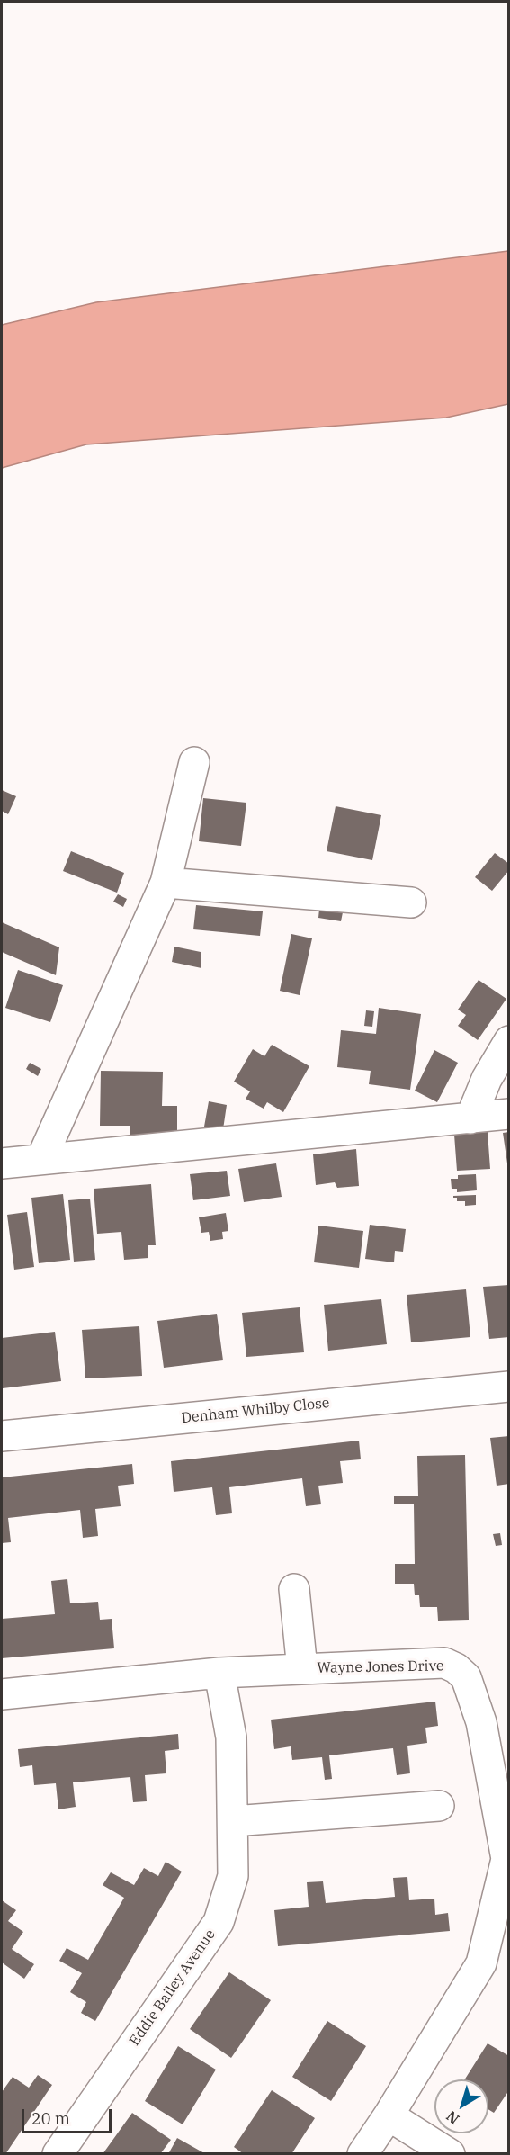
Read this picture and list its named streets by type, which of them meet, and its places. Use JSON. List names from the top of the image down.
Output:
{
  "streets": {
    "street": ["Denham Whilby Close", "Wayne Jones Drive", "Eddie Bailey Avenue"]
  },
  "crossings": [
    ["Wayne Jones Drive", "Eddie Bailey Avenue"]
  ],
  "scale_bar": "20 m",
  "north": "bottom left"
}
